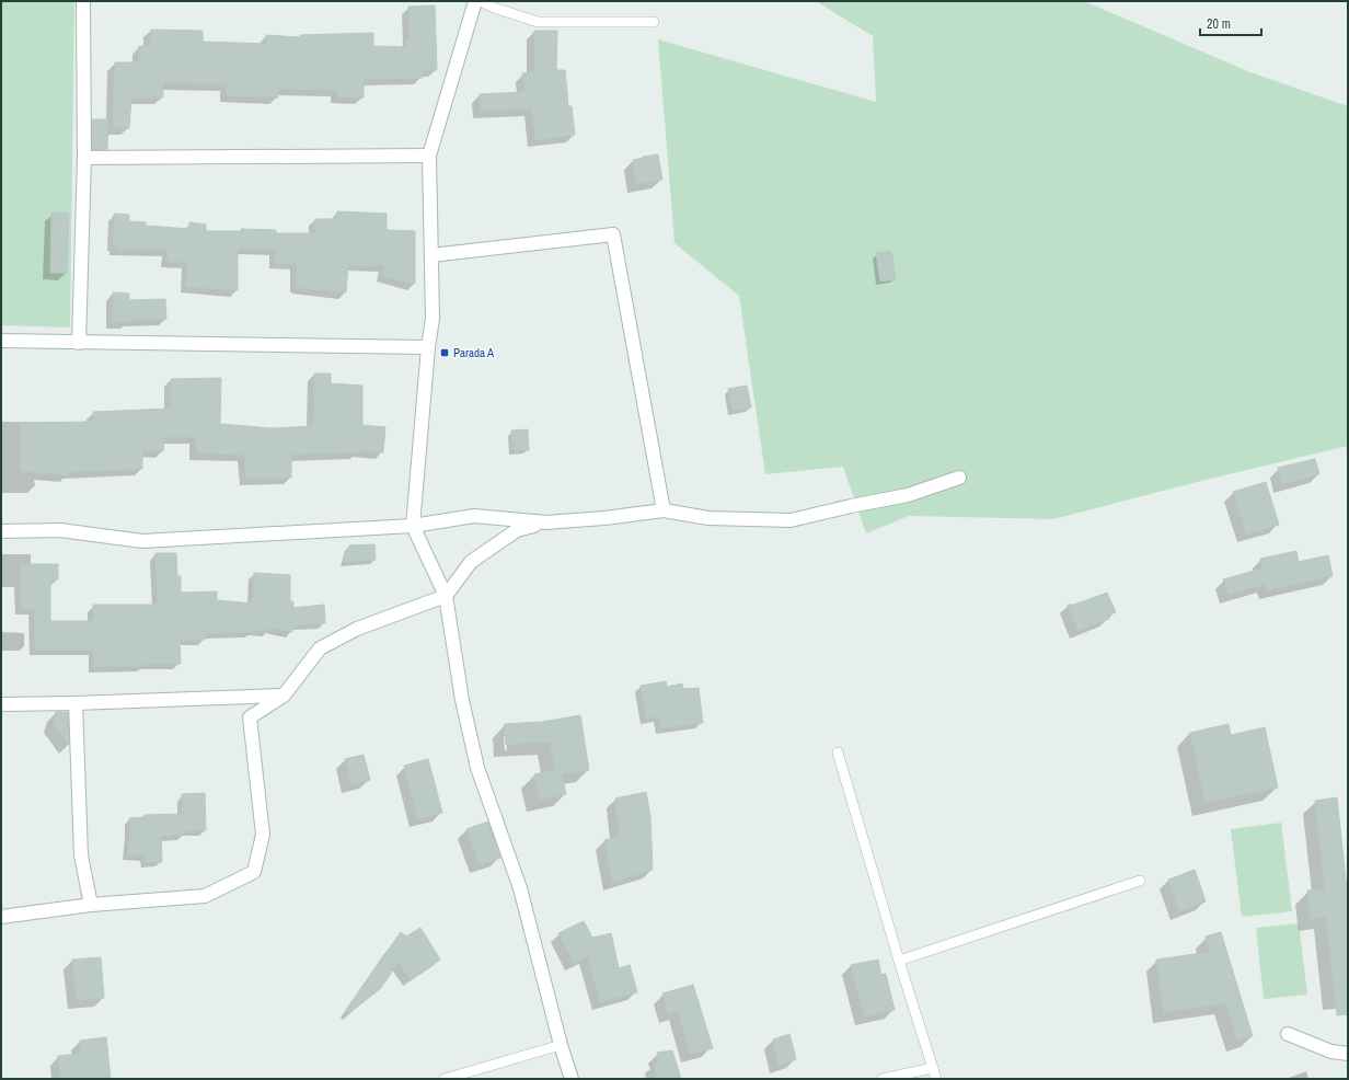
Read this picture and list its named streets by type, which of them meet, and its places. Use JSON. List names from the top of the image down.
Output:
{
  "places": {
    "transit": ["Parada A"]
  },
  "scale_bar": "20 m"
}
